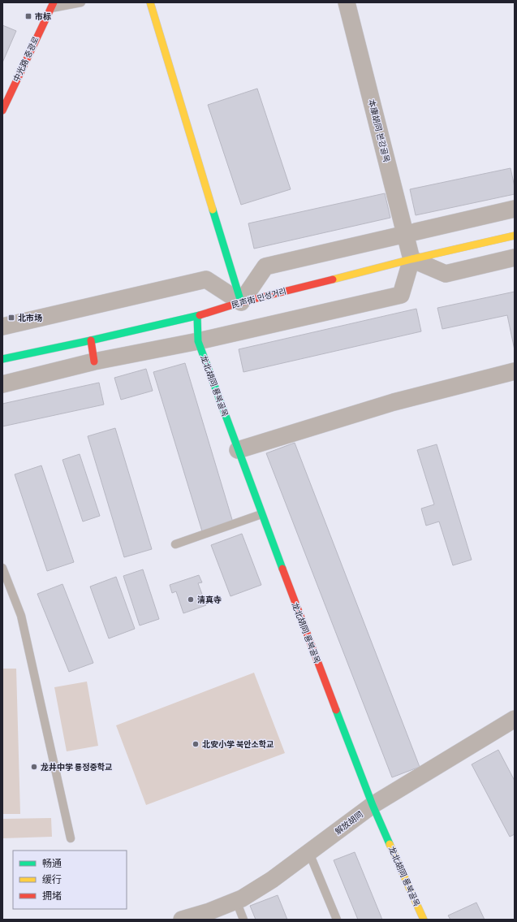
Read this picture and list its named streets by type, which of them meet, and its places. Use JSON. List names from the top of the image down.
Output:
{
  "streets": {
    "street": [
      "中光路 중광로",
      "本康胡同 본강골목",
      "民声街 민성거리",
      "龙北胡同 룡북골목",
      "解放胡同"
    ]
  },
  "crossings": [
    ["本康胡同 본강골목", "民声街 민성거리"],
    ["民声街 민성거리", "龙北胡同 룡북골목"],
    ["龙北胡同 룡북골목", "解放胡同"]
  ],
  "places": {
    "transit": ["市标", "北市场"],
    "other": ["清真寺", "北安小学 북안소학교", "龙井中学 룡정중학교"]
  },
  "legend": ["畅通", "缓行", "拥堵"]
}
